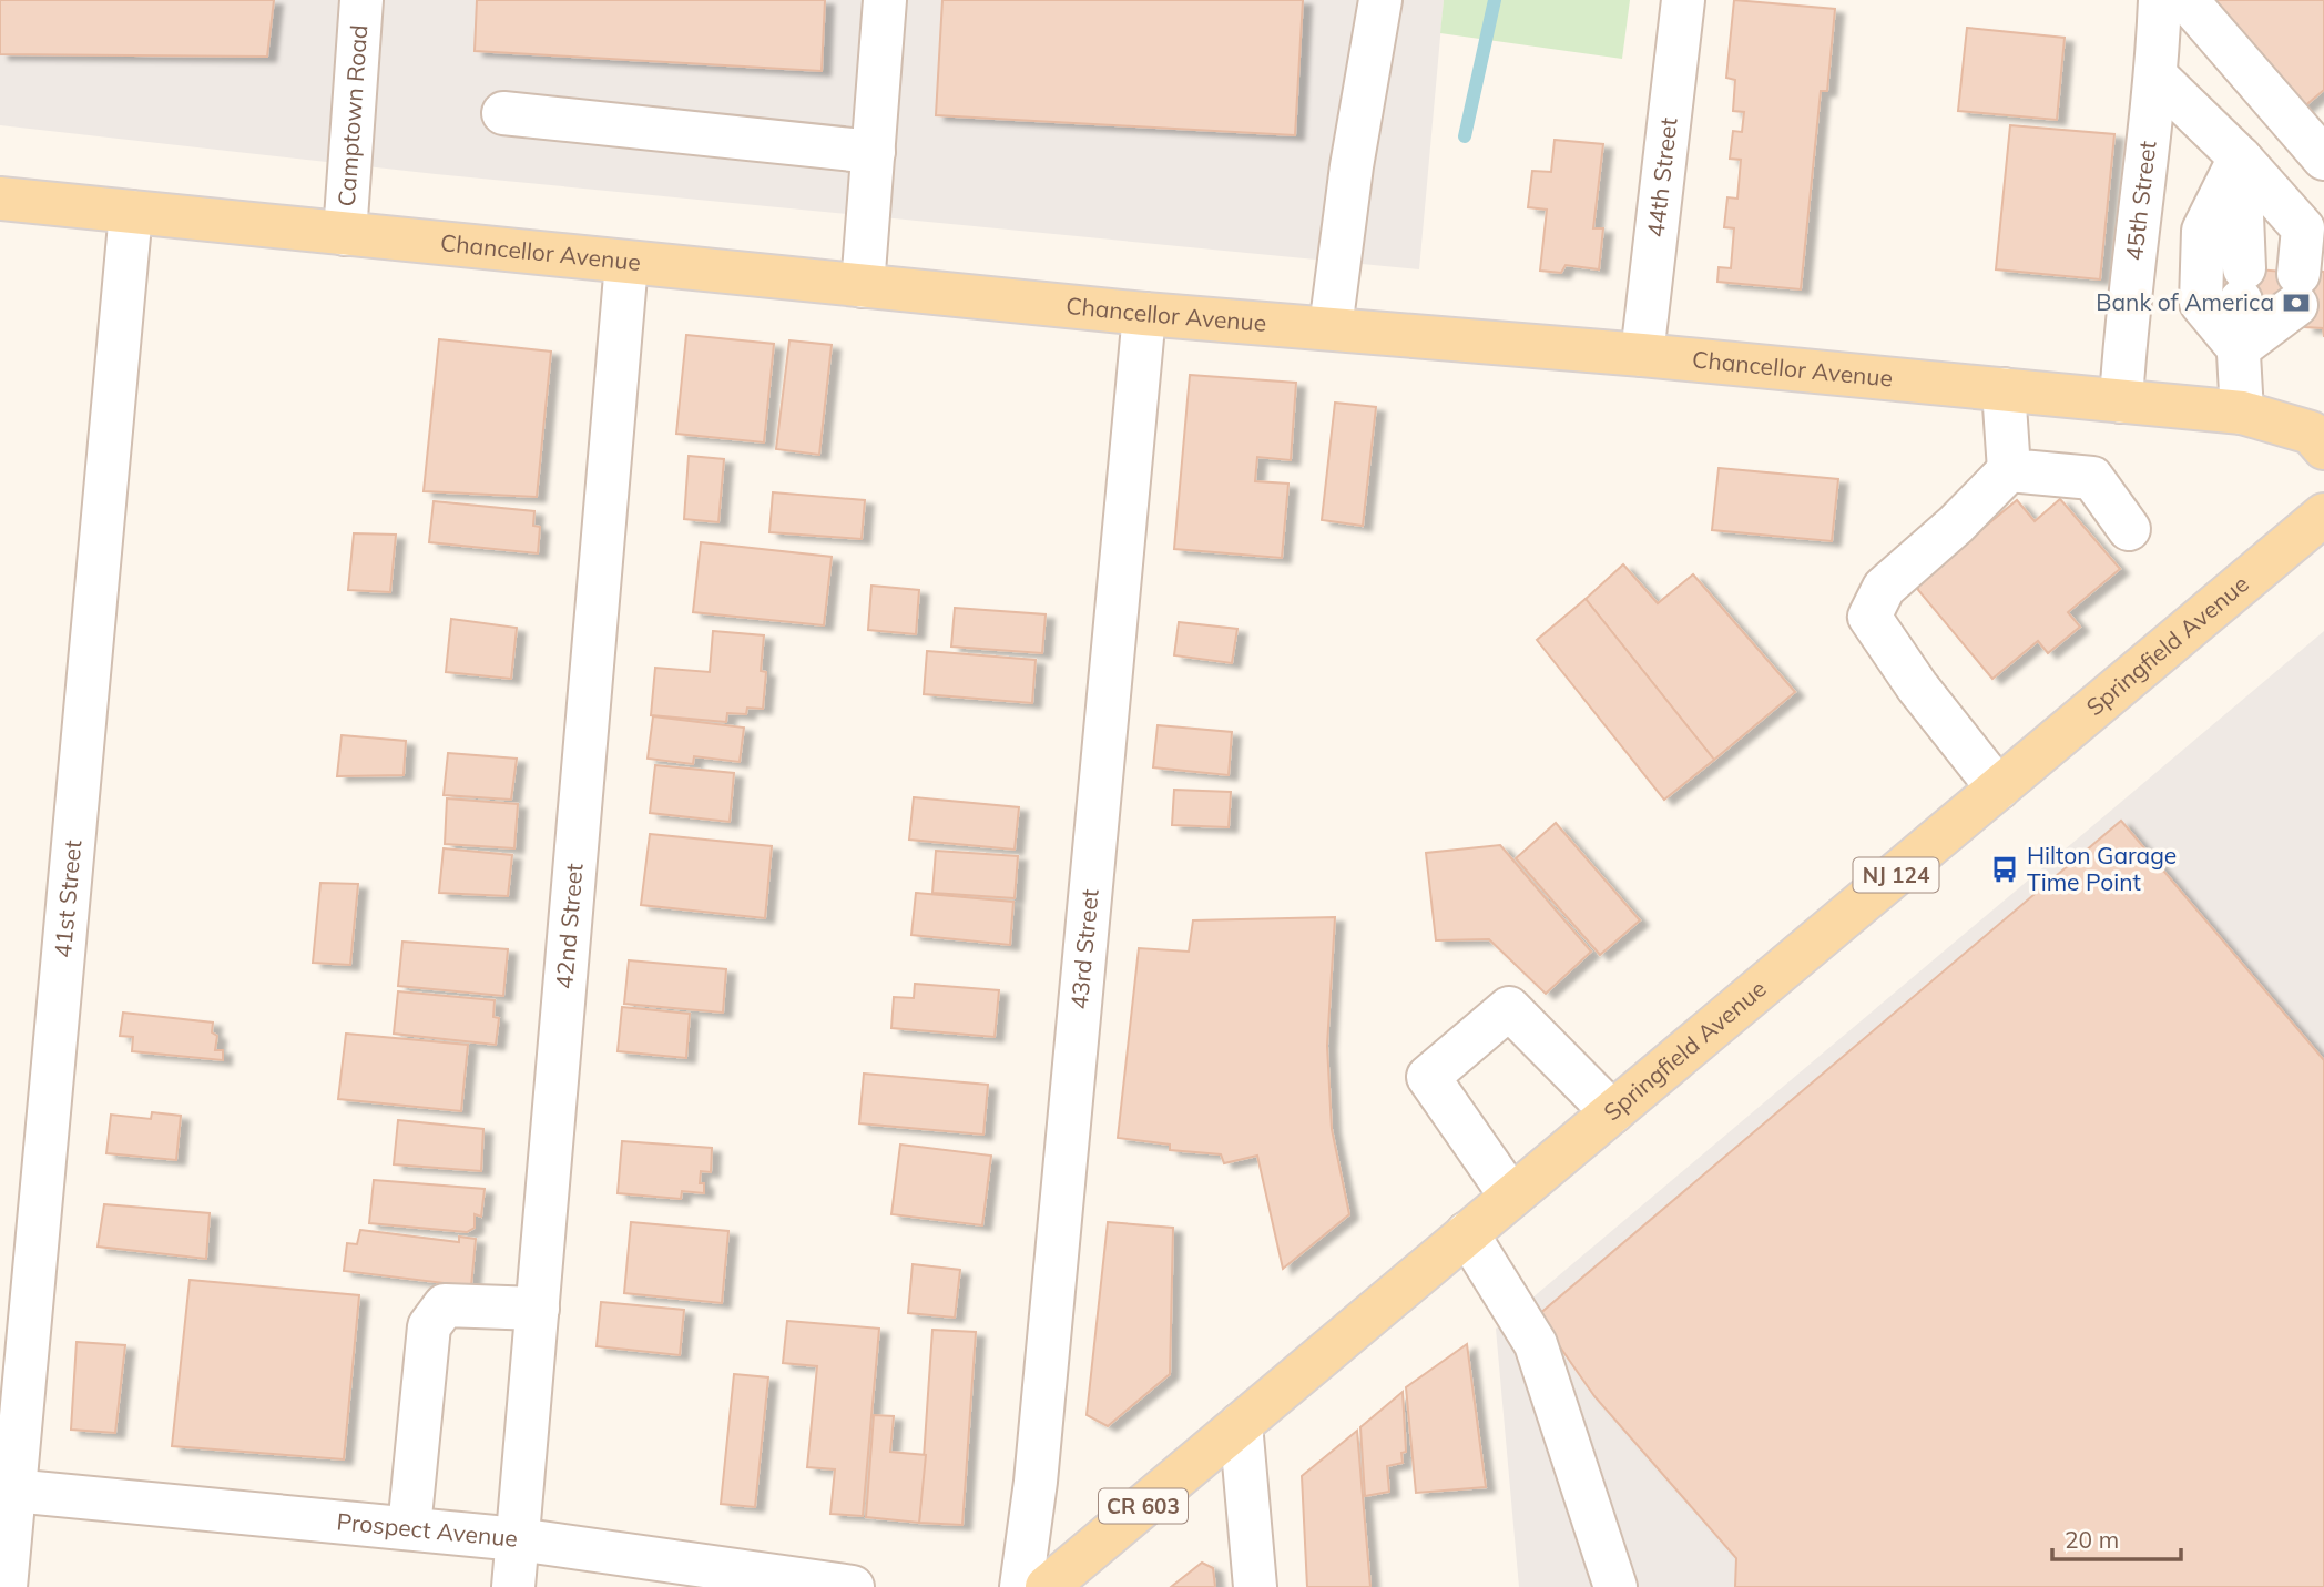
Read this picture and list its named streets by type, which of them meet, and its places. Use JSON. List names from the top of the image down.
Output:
{
  "streets": {
    "main road": [
      "Chancellor Avenue",
      "Springfield Avenue",
      "NJ 124",
      "CR 603"
    ],
    "street": [
      "Camptown Road",
      "44th Street",
      "45th Street",
      "41st Street",
      "42nd Street",
      "43rd Street",
      "Prospect Avenue"
    ]
  },
  "crossings": [
    ["Camptown Road", "Chancellor Avenue"],
    ["44th Street", "Chancellor Avenue"],
    ["45th Street", "Chancellor Avenue"],
    ["Chancellor Avenue", "41st Street"],
    ["Chancellor Avenue", "42nd Street"],
    ["Chancellor Avenue", "43rd Street"],
    ["41st Street", "Prospect Avenue"],
    ["42nd Street", "Prospect Avenue"]
  ],
  "places": {
    "bank": ["Bank of America"],
    "bus stop": ["Hilton Garage Time Point"]
  },
  "scale_bar": "20 m"
}
